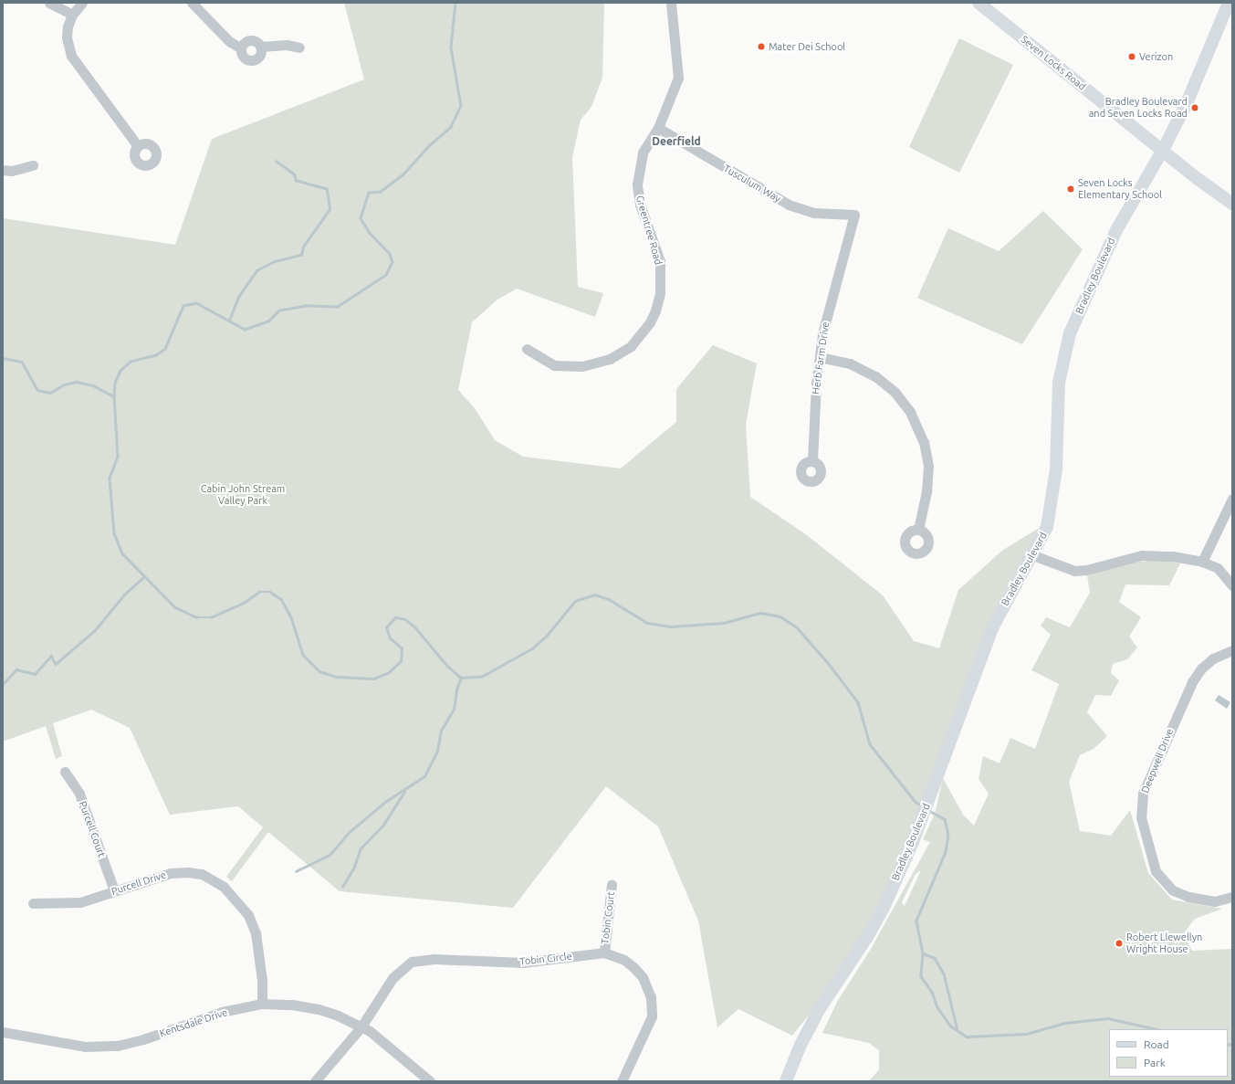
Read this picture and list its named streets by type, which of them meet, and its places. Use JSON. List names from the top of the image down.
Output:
{
  "streets": {
    "main road": ["Seven Locks Road", "Bradley Boulevard"],
    "street": [
      "Tusculum Way",
      "Greentree Road",
      "Herb Farm Drive",
      "Deepwell Drive",
      "Purcell Court",
      "Purcell Drive",
      "Tobin Court",
      "Tobin Circle",
      "Kentsdale Drive"
    ]
  },
  "crossings": [
    ["Seven Locks Road", "Bradley Boulevard"],
    ["Tusculum Way", "Greentree Road"],
    ["Tusculum Way", "Herb Farm Drive"],
    ["Purcell Court", "Purcell Drive"],
    ["Purcell Drive", "Kentsdale Drive"],
    ["Tobin Court", "Tobin Circle"],
    ["Tobin Circle", "Kentsdale Drive"]
  ],
  "districts": ["Deerfield"],
  "parks": ["Cabin John Stream Valley Park"],
  "places": [
    "Mater Dei School",
    "Verizon",
    "Bradley Boulevard and Seven Locks Road",
    "Seven Locks Elementary School",
    "Robert Llewellyn Wright House"
  ],
  "legend": ["Road", "Park"]
}
